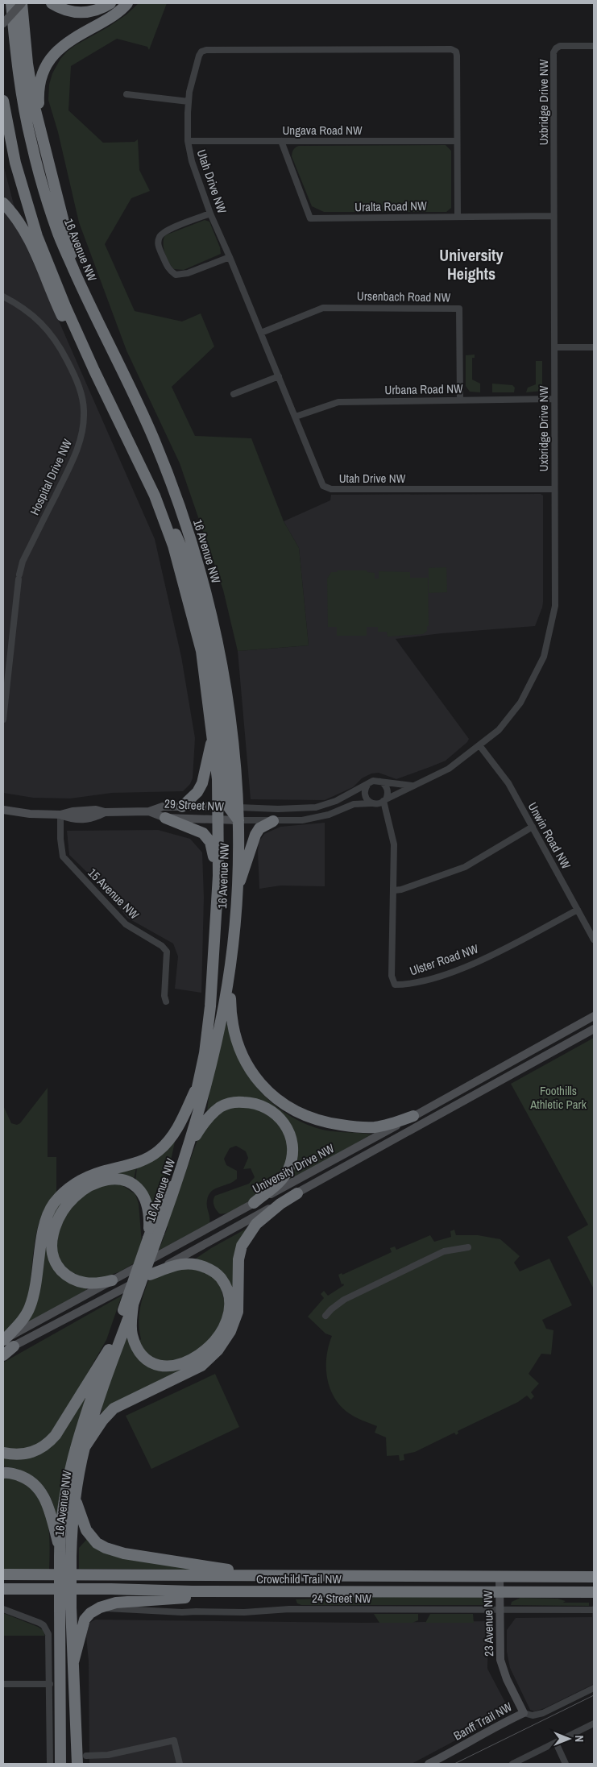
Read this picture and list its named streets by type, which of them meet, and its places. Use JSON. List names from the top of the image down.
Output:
{
  "streets": {
    "highway": ["16 Avenue NW", "Crowchild Trail NW"],
    "street": [
      "Uxbridge Drive NW",
      "Ungava Road NW",
      "Utah Drive NW",
      "Uralta Road NW",
      "Ursenbach Road NW",
      "Urbana Road NW",
      "Hospital Drive NW",
      "29 Street NW",
      "Unwin Road NW",
      "15 Avenue NW",
      "Ulster Road NW",
      "University Drive NW",
      "24 Street NW",
      "23 Avenue NW",
      "Banff Trail NW"
    ]
  },
  "crossings": [
    ["Uxbridge Drive NW", "Utah Drive NW"],
    ["Uxbridge Drive NW", "Uralta Road NW"],
    ["Uxbridge Drive NW", "Urbana Road NW"],
    ["Uxbridge Drive NW", "Unwin Road NW"],
    ["Uxbridge Drive NW", "Ulster Road NW"],
    ["Ungava Road NW", "Utah Drive NW"],
    ["Ungava Road NW", "Uralta Road NW"],
    ["Utah Drive NW", "Uralta Road NW"],
    ["Utah Drive NW", "Ursenbach Road NW"],
    ["Utah Drive NW", "Urbana Road NW"],
    ["16 Avenue NW", "29 Street NW"],
    ["Ursenbach Road NW", "Urbana Road NW"],
    ["29 Street NW", "15 Avenue NW"],
    ["Unwin Road NW", "Ulster Road NW"],
    ["Crowchild Trail NW", "23 Avenue NW"],
    ["24 Street NW", "23 Avenue NW"],
    ["23 Avenue NW", "Banff Trail NW"]
  ],
  "districts": ["University Heights"],
  "parks": ["Foothills Athletic Park"],
  "north": "right"
}
